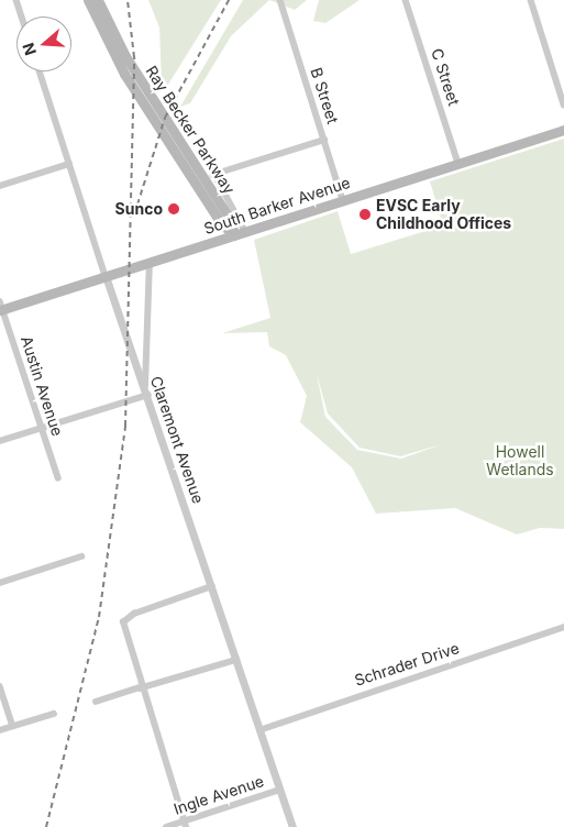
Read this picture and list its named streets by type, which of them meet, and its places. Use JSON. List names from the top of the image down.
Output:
{
  "streets": {
    "main road": ["Ray Becker Parkway", "South Barker Avenue"],
    "street": [
      "C Street",
      "B Street",
      "Austin Avenue",
      "Claremont Avenue",
      "Schrader Drive",
      "Ingle Avenue"
    ]
  },
  "crossings": [
    ["C Street", "South Barker Avenue"],
    ["B Street", "South Barker Avenue"],
    ["Ray Becker Parkway", "South Barker Avenue"],
    ["South Barker Avenue", "Austin Avenue"],
    ["South Barker Avenue", "Claremont Avenue"],
    ["Claremont Avenue", "Schrader Drive"],
    ["Claremont Avenue", "Ingle Avenue"]
  ],
  "parks": ["Howell Wetlands"],
  "places": ["Sunco", "EVSC Early Childhood Offices"],
  "north": "left"
}
